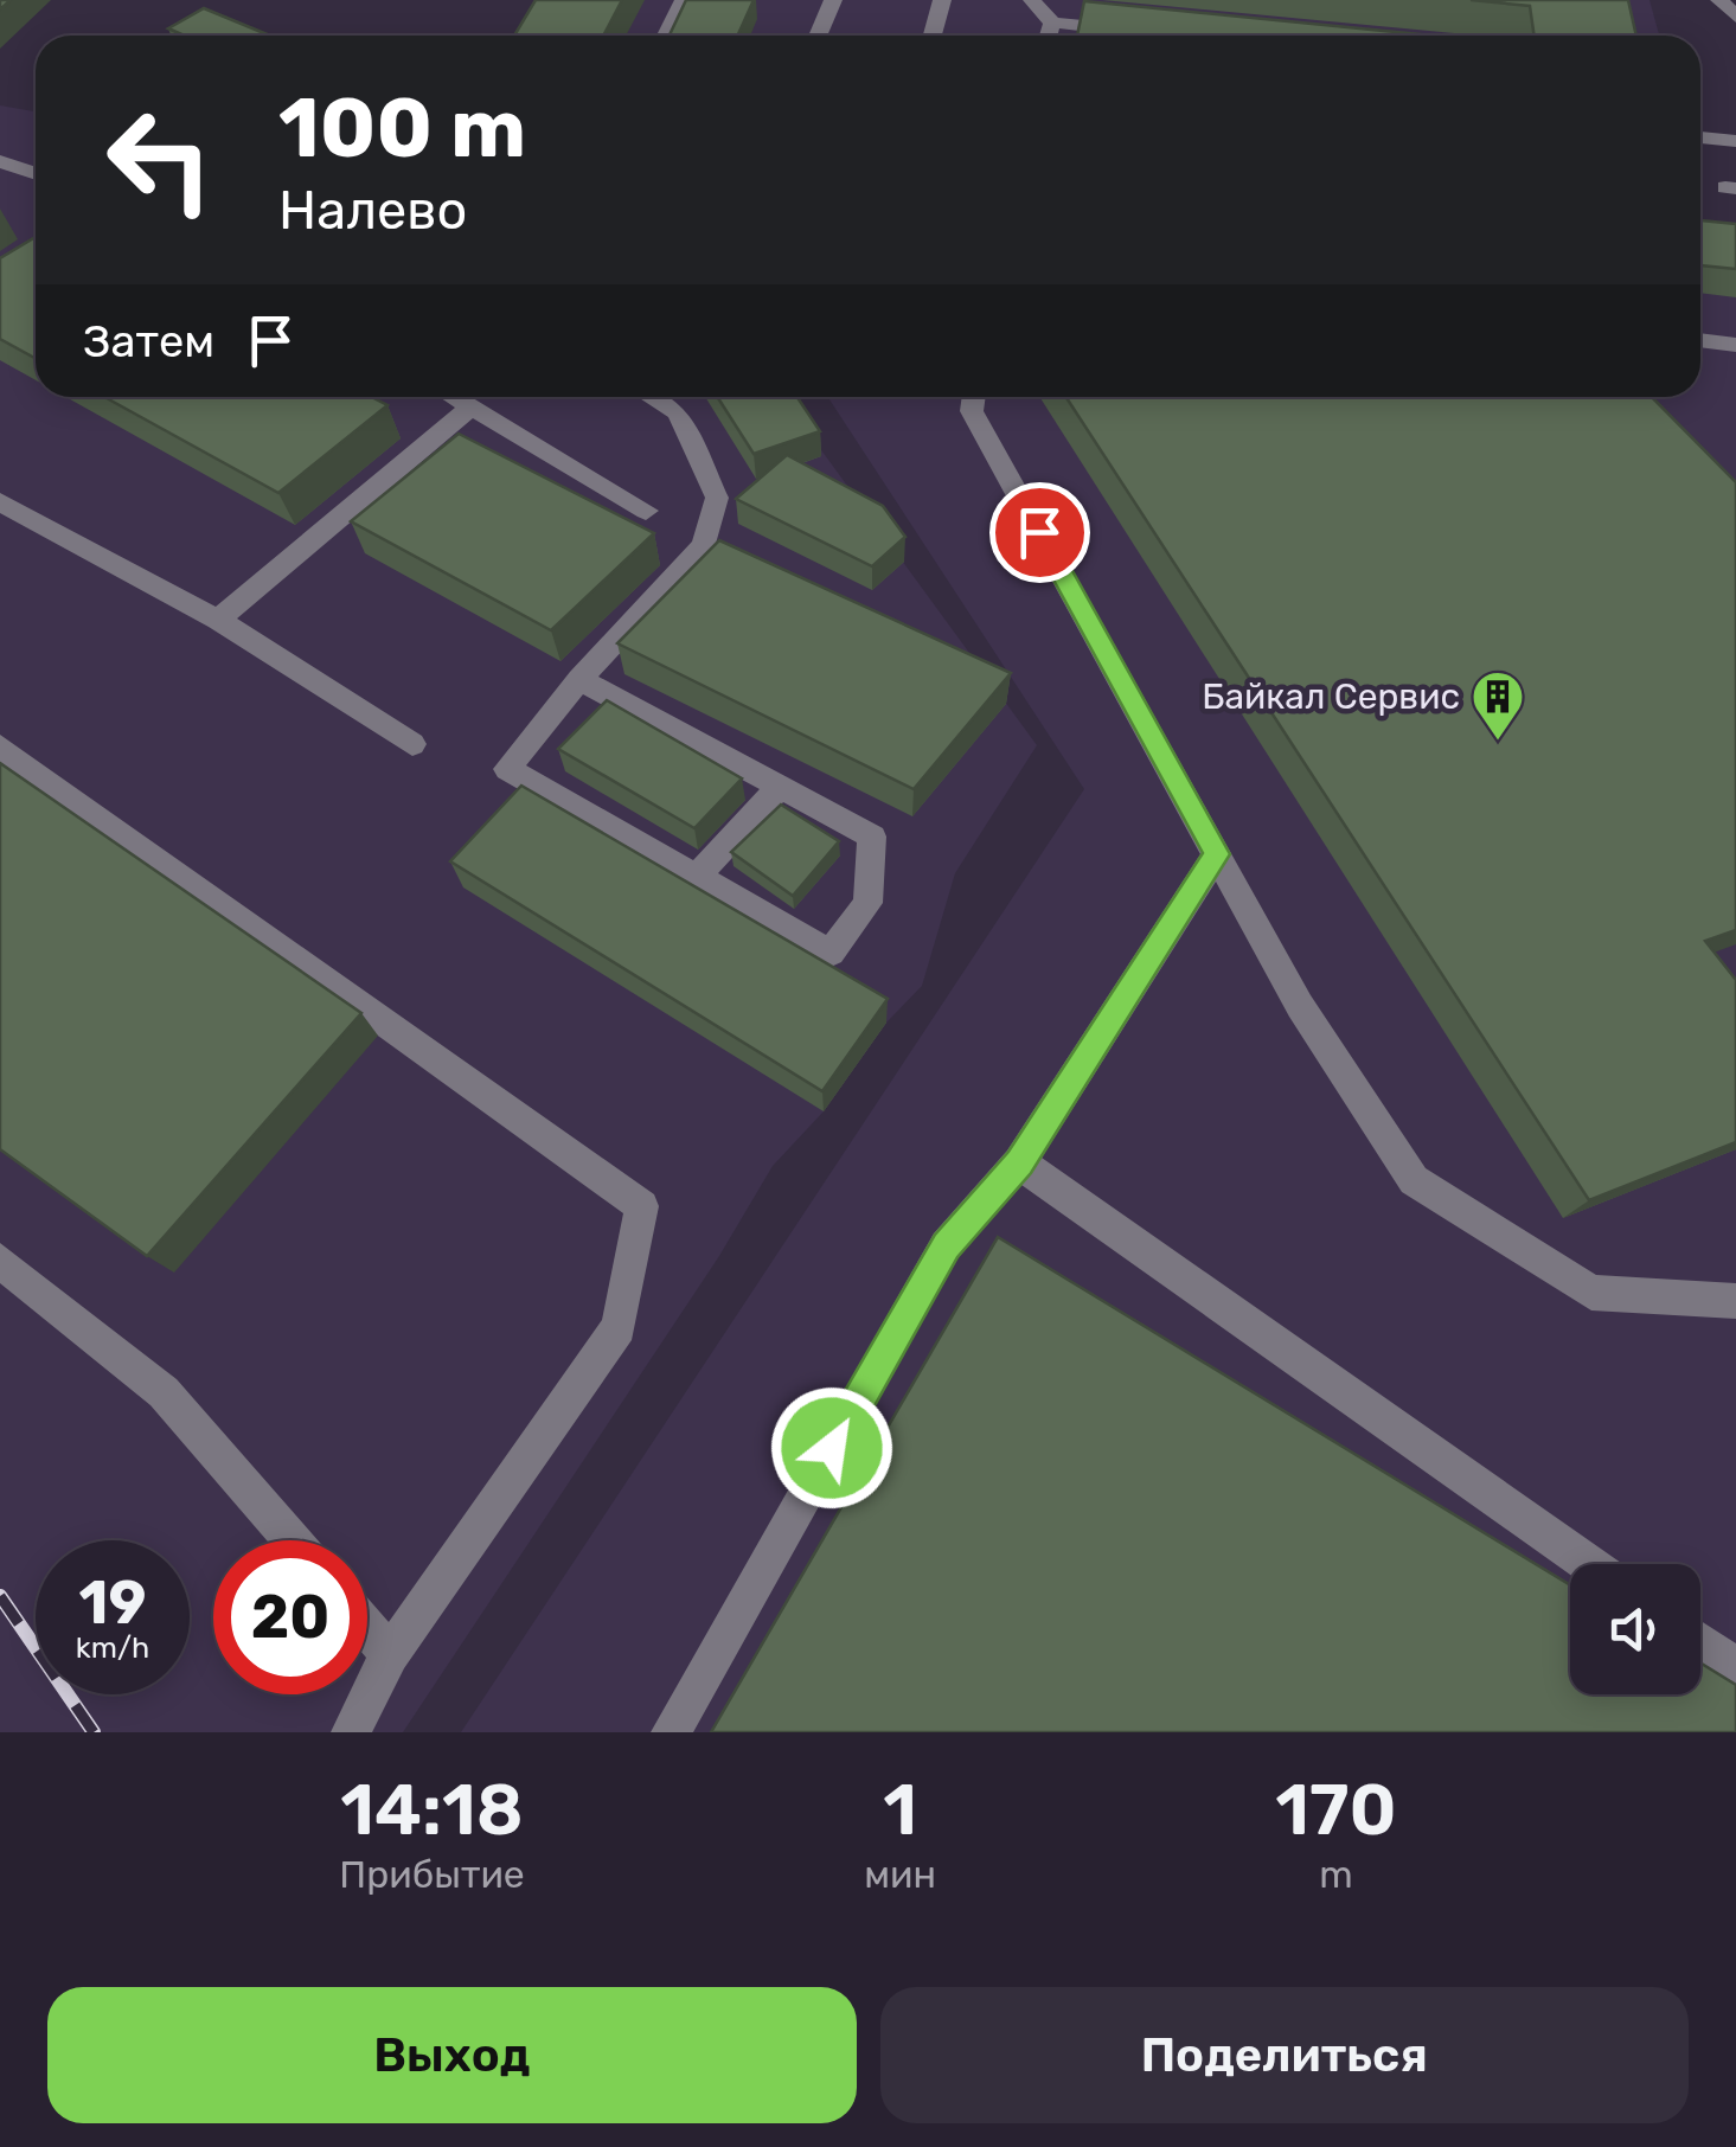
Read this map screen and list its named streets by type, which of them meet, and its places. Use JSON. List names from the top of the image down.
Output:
{
  "places": {
    "building": ["Байкал Сервис"]
  },
  "page": {
    "turn": ["100 m", "Налево"],
    "then": "Затем",
    "speed": "19 km/h",
    "limit": "20",
    "eta": [
      "14:18",
      "Прибытие",
      "1",
      "мин",
      "170",
      "m"
    ],
    "buttons": ["Выход", "Поделиться"]
  }
}
